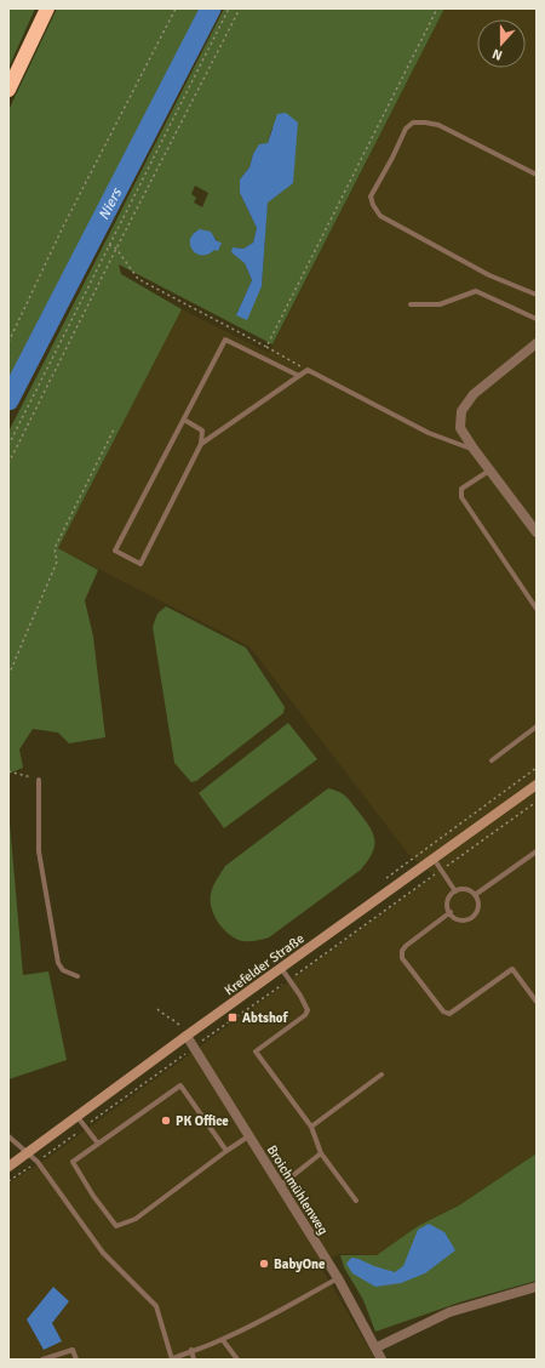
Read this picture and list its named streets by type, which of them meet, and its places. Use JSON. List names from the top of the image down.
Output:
{
  "streets": {
    "street": ["Krefelder Straße", "Broichmühlenweg"]
  },
  "crossings": [
    ["Krefelder Straße", "Broichmühlenweg"]
  ],
  "water": ["Niers"],
  "places": {
    "transit": ["Abtshof"],
    "other": ["PK Office", "BabyOne"]
  },
  "north": "bottom"
}
